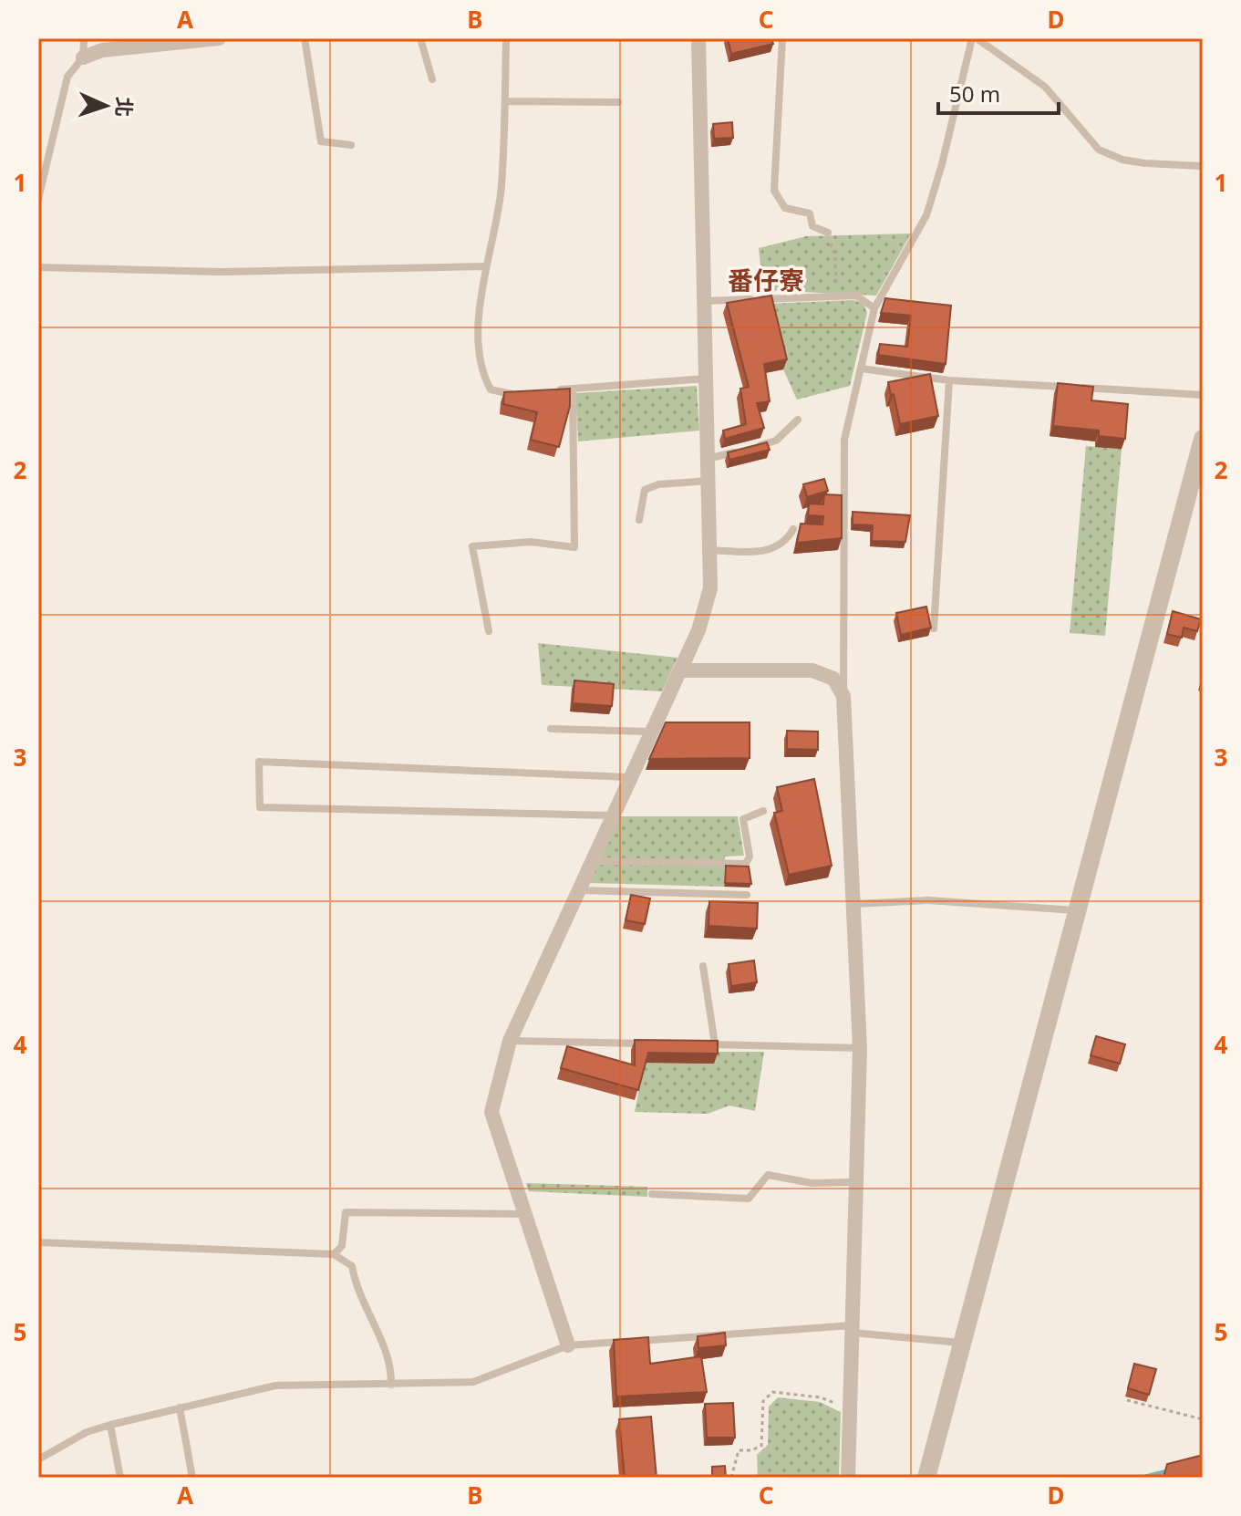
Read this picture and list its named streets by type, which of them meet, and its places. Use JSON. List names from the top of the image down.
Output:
{
  "districts": ["番仔寮"],
  "scale_bar": "50 m",
  "north": "right",
  "grid": {
    "columns": [
      "A",
      "B",
      "C",
      "D"
    ],
    "rows": [
      "1",
      "2",
      "3",
      "4",
      "5"
    ]
  }
}
